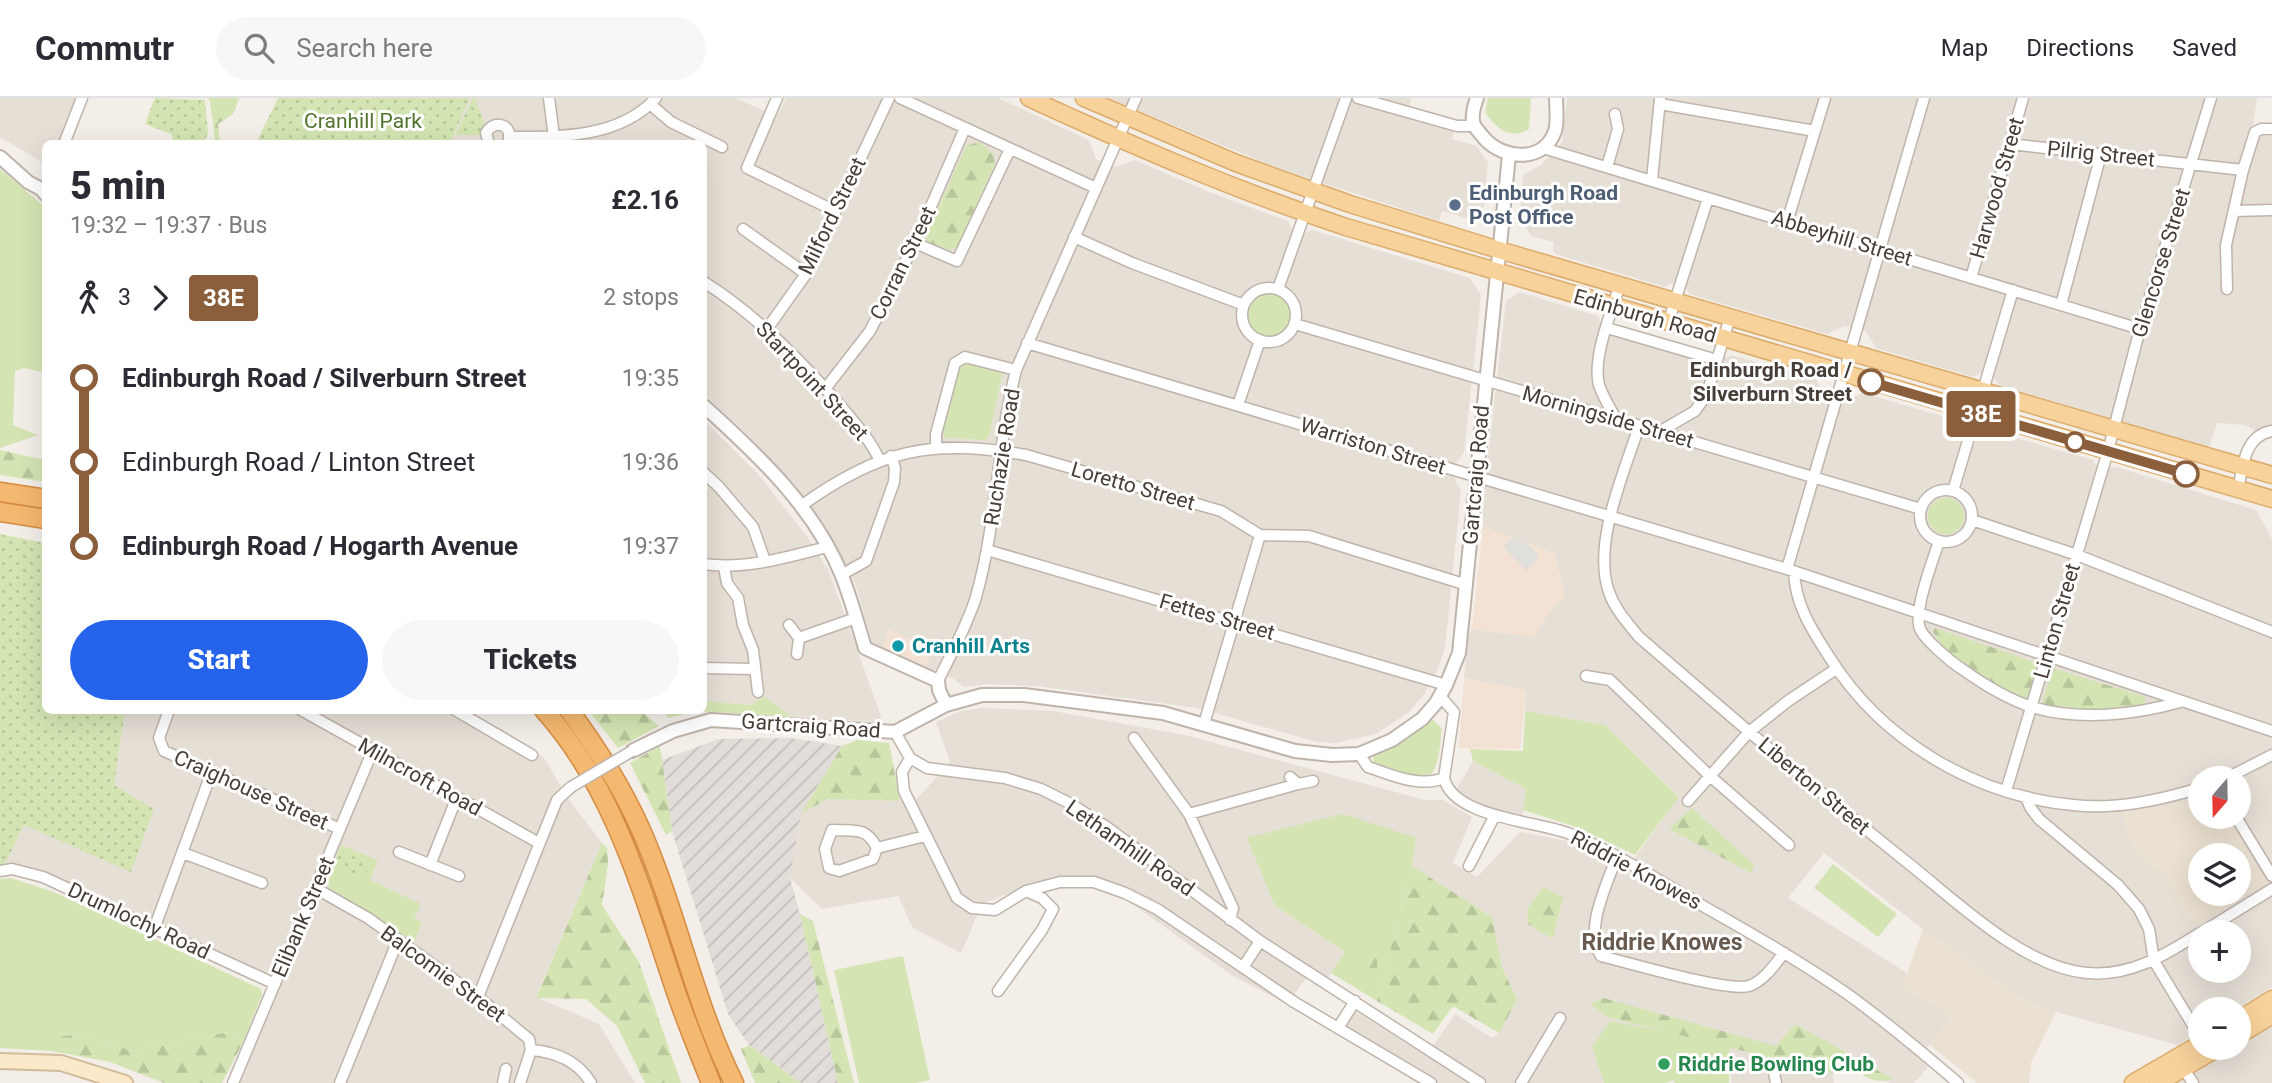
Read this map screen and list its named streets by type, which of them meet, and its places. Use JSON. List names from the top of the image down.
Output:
{
  "streets": {
    "main road": ["Edinburgh Road"],
    "street": [
      "Pilrig Street",
      "Harwood Street",
      "Milford Street",
      "Abbeyhill Street",
      "Corran Street",
      "Glencorse Street",
      "Startpoint Street",
      "Morningside Street",
      "Warriston Street",
      "Ruchazie Road",
      "Gartcraig Road",
      "Loretto Street",
      "Fettes Street",
      "Linton Street",
      "Milncroft Road",
      "Liberton Street",
      "Craighouse Street",
      "Lethamhill Road",
      "Riddrie Knowes",
      "Elibank Street",
      "Drumlochy Road",
      "Balcomie Street"
    ]
  },
  "crossings": [
    ["Pilrig Street", "Harwood Street"],
    ["Pilrig Street", "Glencorse Street"],
    ["Harwood Street", "Abbeyhill Street"],
    ["Milford Street", "Startpoint Street"],
    ["Abbeyhill Street", "Glencorse Street"],
    ["Corran Street", "Startpoint Street"],
    ["Glencorse Street", "Edinburgh Road"],
    ["Glencorse Street", "Linton Street"],
    ["Edinburgh Road", "Ruchazie Road"],
    ["Edinburgh Road", "Gartcraig Road"],
    ["Edinburgh Road", "Linton Street"],
    ["Startpoint Street", "Loretto Street"],
    ["Morningside Street", "Gartcraig Road"],
    ["Morningside Street", "Liberton Street"],
    ["Warriston Street", "Ruchazie Road"],
    ["Warriston Street", "Gartcraig Road"],
    ["Warriston Street", "Linton Street"],
    ["Warriston Street", "Liberton Street"],
    ["Ruchazie Road", "Loretto Street"],
    ["Ruchazie Road", "Fettes Street"],
    ["Gartcraig Road", "Fettes Street"],
    ["Gartcraig Road", "Milncroft Road"],
    ["Gartcraig Road", "Balcomie Street"],
    ["Milncroft Road", "Elibank Street"],
    ["Craighouse Street", "Elibank Street"],
    ["Elibank Street", "Drumlochy Road"],
    ["Elibank Street", "Balcomie Street"]
  ],
  "districts": ["Riddrie Knowes"],
  "parks": ["Cranhill Park"],
  "places": [
    "Edinburgh Road Post Office",
    "Edinburgh Road / Silverburn Street",
    "Cranhill Arts",
    "Riddrie Bowling Club"
  ],
  "lines": ["bus line 38E"],
  "north": "bottom",
  "page": {
    "header": "Commutr",
    "search": "Search here",
    "nav": ["Map", "Directions", "Saved"],
    "on_map": "38E",
    "heading": ["5 min", "19:32 – 19:37 · Bus", "£2.16"],
    "legs": ["3", "38E", "2 stops"],
    "list": [
      {
        "name": "Edinburgh Road / Silverburn Street",
        "value": "19:35"
      },
      {
        "name": "Edinburgh Road / Linton Street",
        "value": "19:36"
      },
      {
        "name": "Edinburgh Road / Hogarth Avenue",
        "value": "19:37"
      }
    ],
    "buttons": ["Start", "Tickets"],
    "map_buttons": ["+", "−"]
  }
}
